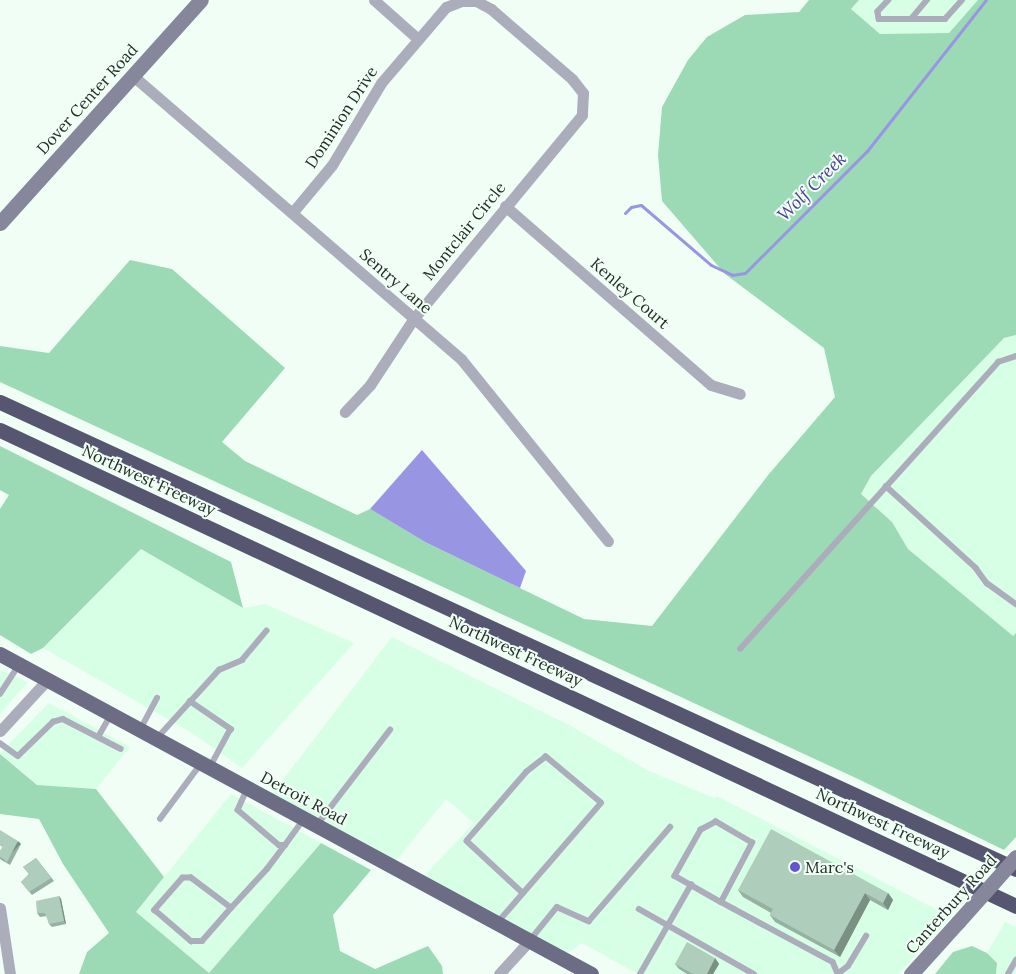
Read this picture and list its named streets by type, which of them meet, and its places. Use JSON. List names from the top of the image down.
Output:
{
  "streets": {
    "highway": ["Northwest Freeway"],
    "main road": ["Detroit Road"],
    "street": [
      "Dover Center Road",
      "Dominion Drive",
      "Montclair Circle",
      "Sentry Lane",
      "Kenley Court",
      "Canterbury Road"
    ]
  },
  "crossings": [
    ["Dover Center Road", "Sentry Lane"],
    ["Dominion Drive", "Montclair Circle"],
    ["Dominion Drive", "Sentry Lane"],
    ["Montclair Circle", "Sentry Lane"],
    ["Montclair Circle", "Kenley Court"]
  ],
  "water": ["Wolf Creek"],
  "places": ["Marc's"]
}
